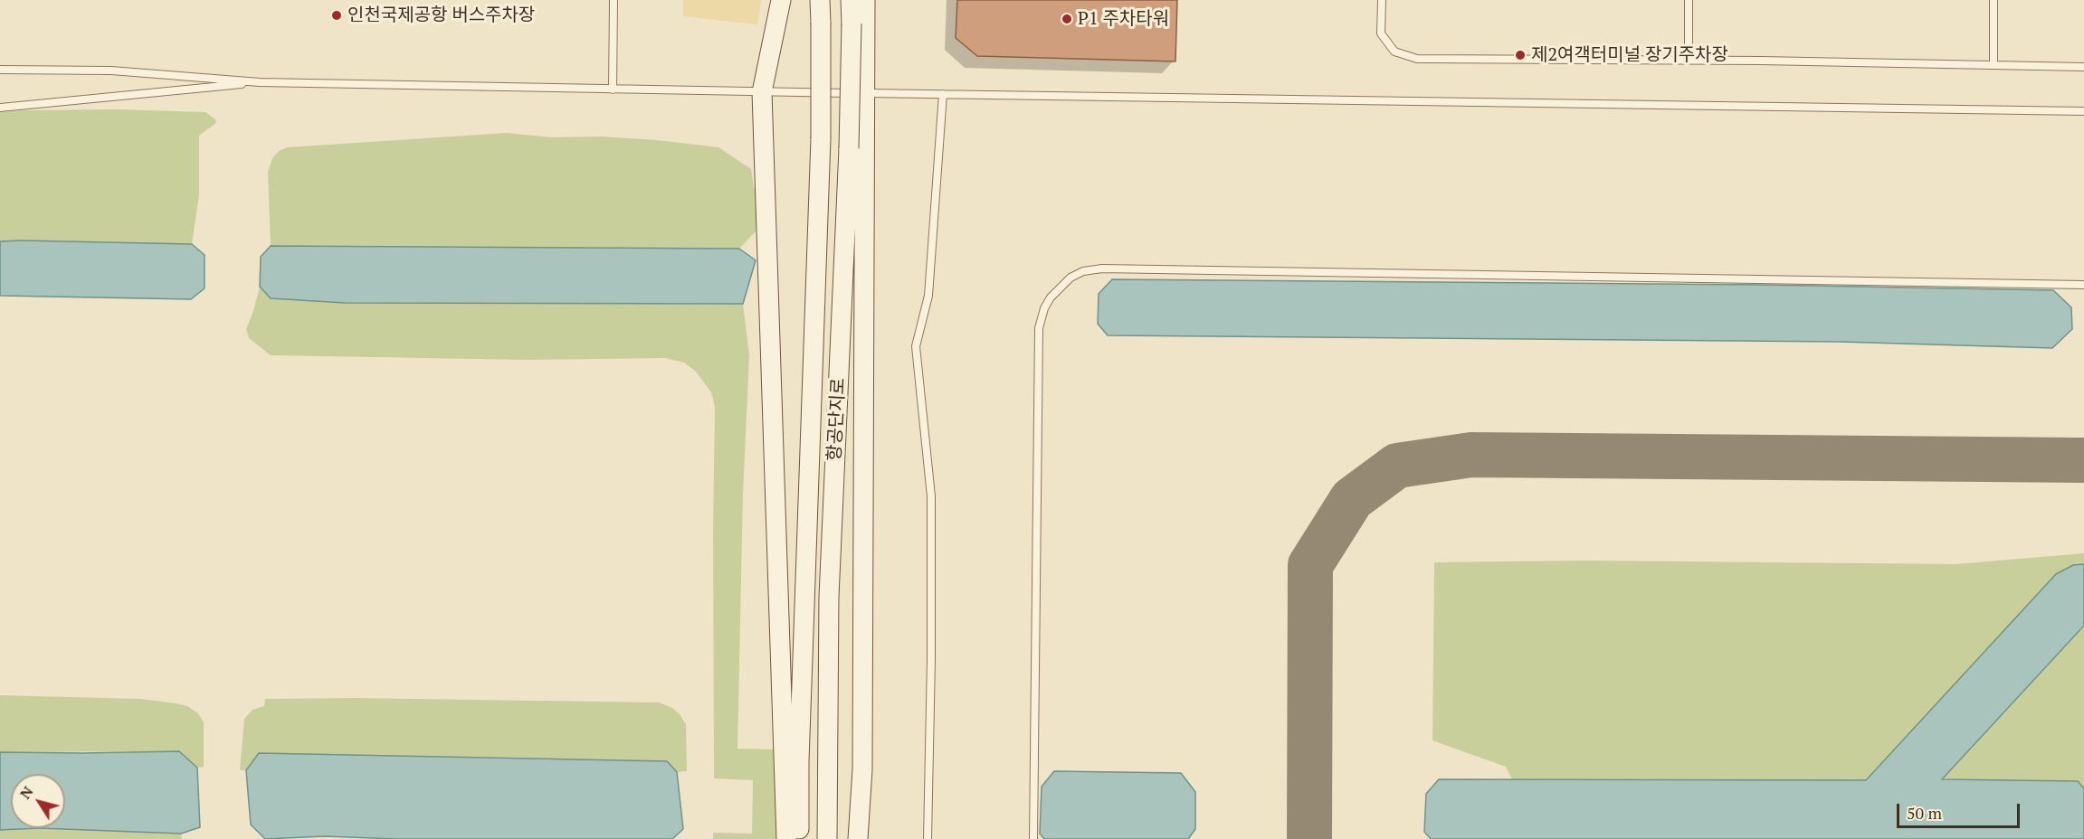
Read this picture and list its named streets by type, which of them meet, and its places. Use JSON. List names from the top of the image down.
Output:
{
  "streets": {
    "street": ["항공단지로"]
  },
  "places": ["인천국제공항 버스주차장", "P1 주차타워", "제2여객터미널 장기주차장"],
  "scale_bar": "50 m",
  "north": "top left"
}
